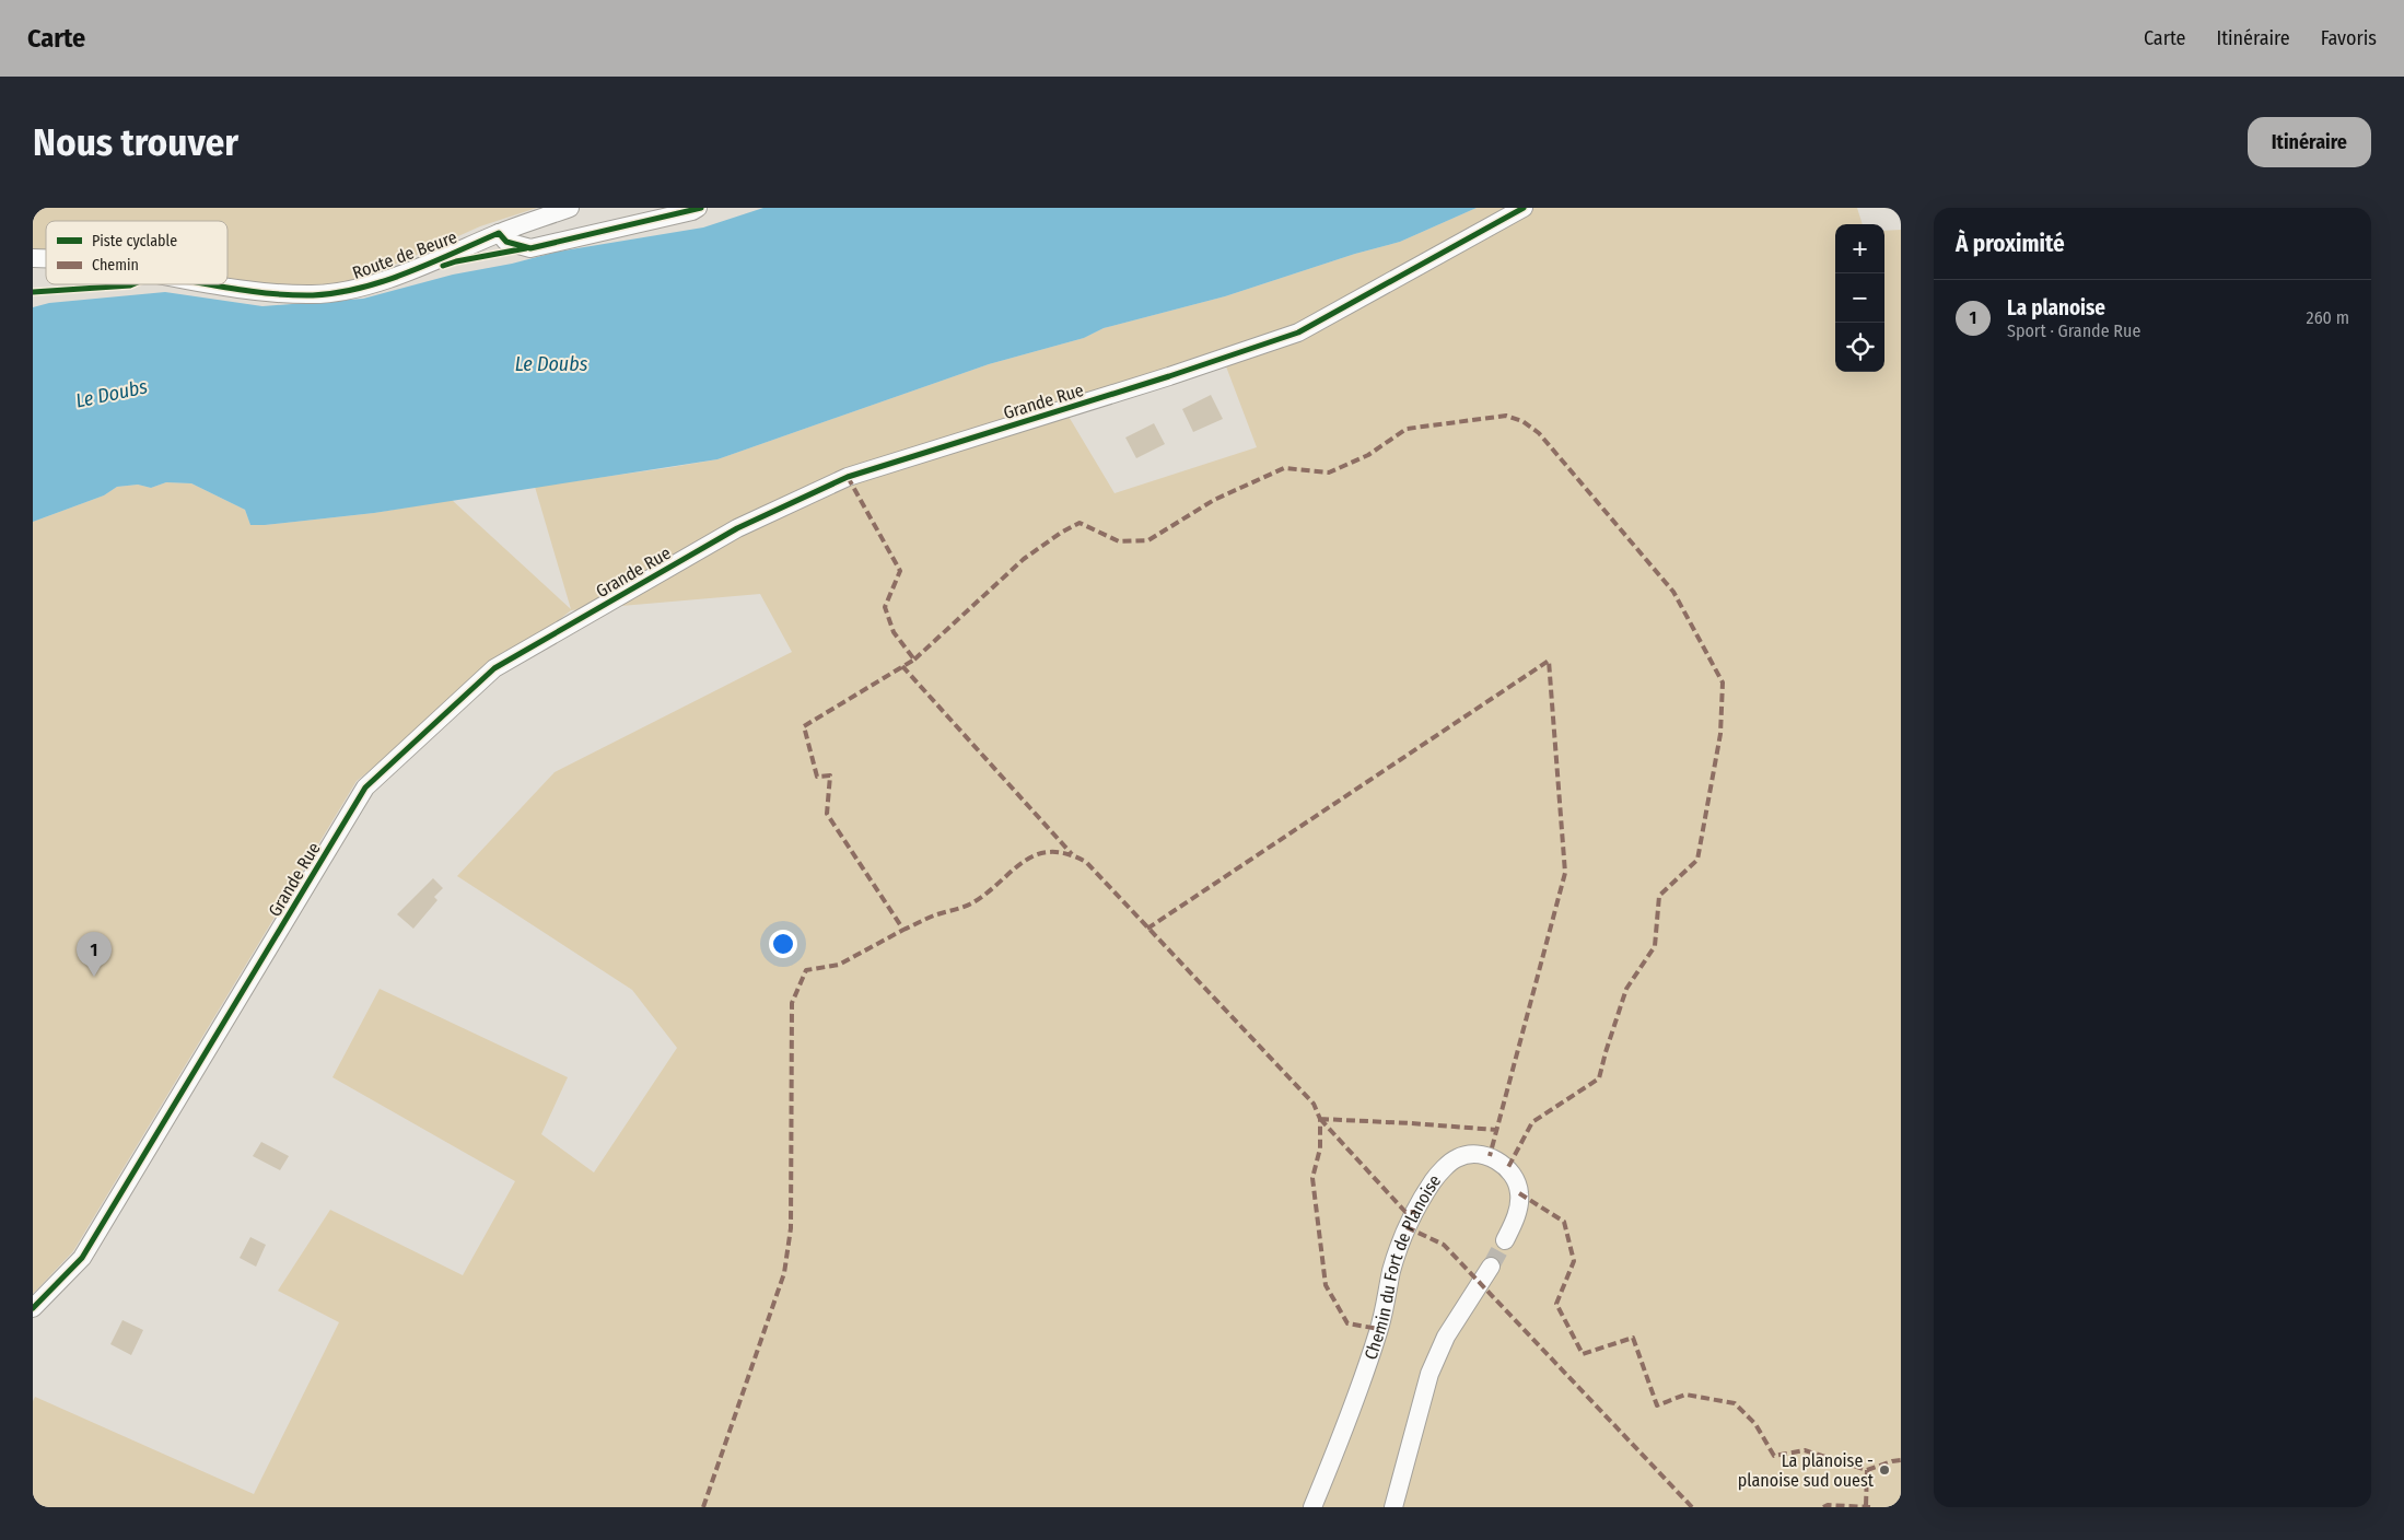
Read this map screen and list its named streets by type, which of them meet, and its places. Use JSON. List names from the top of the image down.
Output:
{
  "streets": {
    "street": ["Route de Beure", "Grande Rue", "Chemin du Fort de Planoise"]
  },
  "water": ["Le Doubs"],
  "places": ["La planoise - planoise sud ouest"],
  "legend": ["Piste cyclable", "Chemin"],
  "page": {
    "header": "Carte",
    "nav": ["Carte", "Itinéraire", "Favoris"],
    "buttons": "Itinéraire",
    "title": "Nous trouver",
    "heading": "À proximité",
    "map_buttons": ["+", "−"],
    "list": [
      {
        "mark": "1",
        "name": "La planoise",
        "note": "Sport · Grande Rue",
        "value": "260 m"
      }
    ],
    "pins": "1"
  }
}
